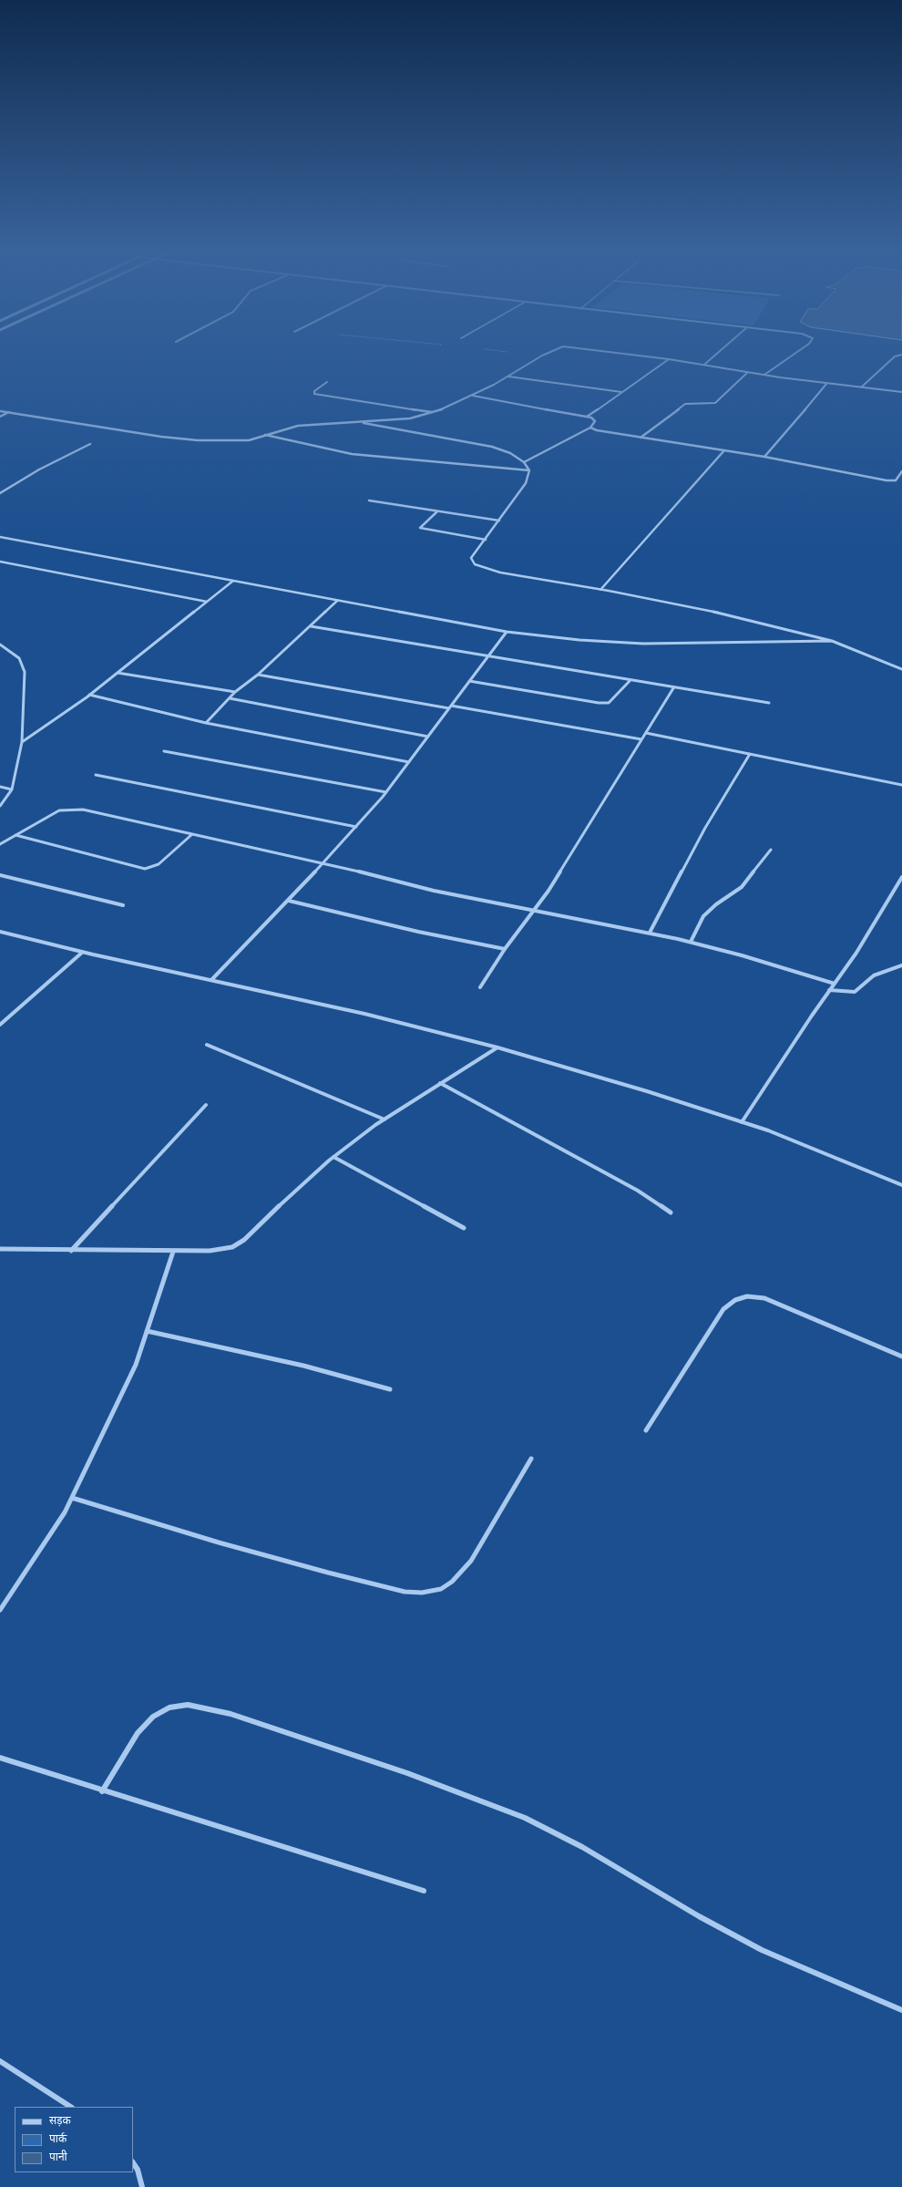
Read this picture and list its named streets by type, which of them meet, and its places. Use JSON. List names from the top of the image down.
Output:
{
  "legend": ["सड़क", "पार्क", "पानी"]
}
